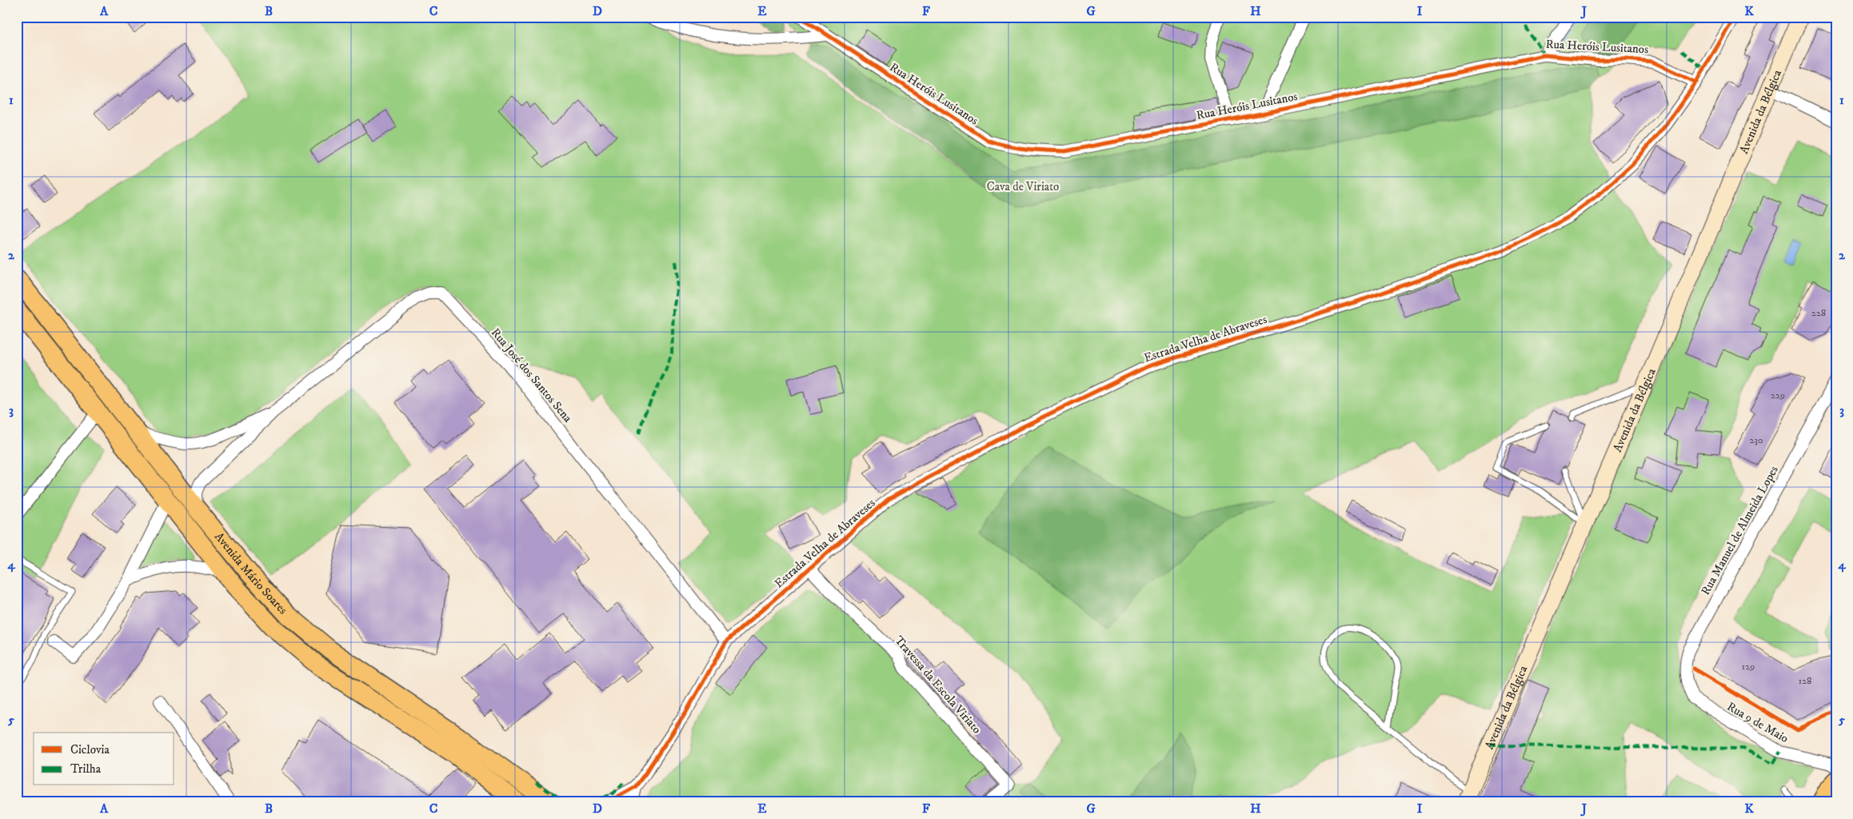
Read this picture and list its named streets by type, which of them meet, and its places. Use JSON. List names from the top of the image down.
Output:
{
  "streets": {
    "main road": ["Avenida da Bélgica", "Avenida Mário Soares"],
    "street": [
      "Rua Heróis Lusitanos",
      "Estrada Velha de Abraveses",
      "Rua José dos Santos Sena",
      "Rua Manuel de Almeida Lopes",
      "Travessa da Escola Viriato",
      "Rua 9 de Maio"
    ]
  },
  "crossings": [
    ["Rua Heróis Lusitanos", "Estrada Velha de Abraveses"],
    ["Estrada Velha de Abraveses", "Rua José dos Santos Sena"],
    ["Estrada Velha de Abraveses", "Travessa da Escola Viriato"],
    ["Rua José dos Santos Sena", "Avenida Mário Soares"],
    ["Rua Manuel de Almeida Lopes", "Rua 9 de Maio"]
  ],
  "parks": ["Cava de Viriato"],
  "house_numbers": [
    "228",
    "229",
    "230",
    "129",
    "128"
  ],
  "legend": ["Ciclovia", "Trilha"],
  "grid": {
    "columns": [
      "A",
      "B",
      "C",
      "D",
      "E",
      "F",
      "G",
      "H",
      "I",
      "J",
      "K"
    ],
    "rows": [
      "1",
      "2",
      "3",
      "4",
      "5"
    ]
  }
}
